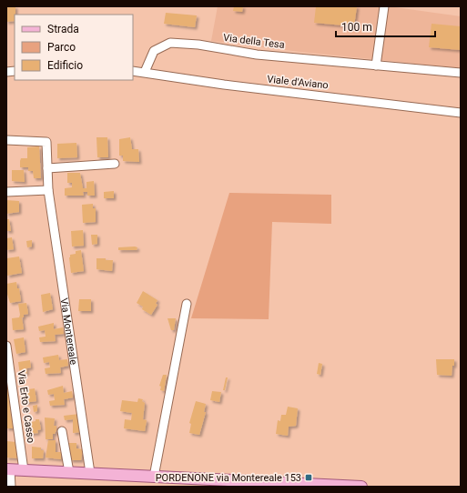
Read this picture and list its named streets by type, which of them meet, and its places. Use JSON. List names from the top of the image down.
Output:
{
  "streets": {
    "street": [
      "Via della Tesa",
      "Viale d'Aviano",
      "Via Montereale",
      "Via Erto e Casso"
    ]
  },
  "crossings": [
    ["Via della Tesa", "Viale d'Aviano"]
  ],
  "places": {
    "transit": ["PORDENONE via Montereale 153"]
  },
  "legend": ["Strada", "Parco", "Edificio"],
  "scale_bar": "100 m"
}
